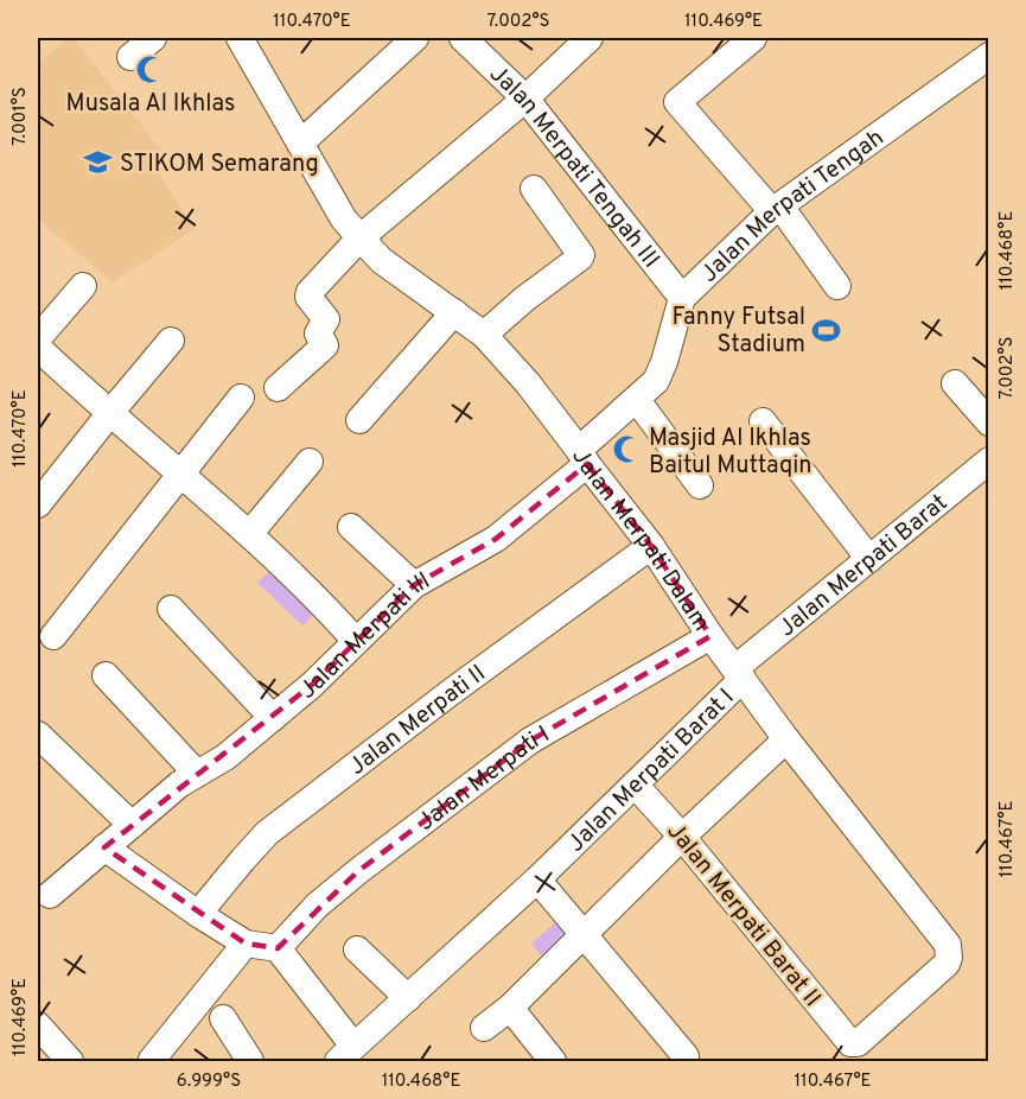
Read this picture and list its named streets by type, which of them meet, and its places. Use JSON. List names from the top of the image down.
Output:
{
  "streets": {
    "street": [
      "Jalan Merpati Tengah III",
      "Jalan Merpati Tengah",
      "Jalan Merpati Dalam",
      "Jalan Merpati Barat",
      "Jalan Merpati III",
      "Jalan Merpati II",
      "Jalan Merpati Barat I",
      "Jalan Merpati I",
      "Jalan Merpati Barat II"
    ]
  },
  "crossings": [
    ["Jalan Merpati Tengah III", "Jalan Merpati Tengah"],
    ["Jalan Merpati Tengah", "Jalan Merpati Dalam"],
    ["Jalan Merpati Tengah", "Jalan Merpati III"],
    ["Jalan Merpati Dalam", "Jalan Merpati Barat"],
    ["Jalan Merpati Dalam", "Jalan Merpati III"],
    ["Jalan Merpati Dalam", "Jalan Merpati II"],
    ["Jalan Merpati Dalam", "Jalan Merpati Barat I"],
    ["Jalan Merpati Dalam", "Jalan Merpati I"],
    ["Jalan Merpati Dalam", "Jalan Merpati Barat II"],
    ["Jalan Merpati Barat", "Jalan Merpati Barat I"],
    ["Jalan Merpati Barat I", "Jalan Merpati Barat II"]
  ],
  "places": {
    "mosque": ["Musala Al Ikhlas", "Masjid Al Ikhlas Baitul Muttaqin"],
    "school or university": ["STIKOM Semarang"],
    "sports": ["Fanny Futsal Stadium"]
  },
  "coordinates": [
    "110.470°E",
    "7.002°S",
    "110.469°E",
    "7.001°S",
    "110.468°E",
    "110.467°E",
    "6.999°S"
  ]
}
